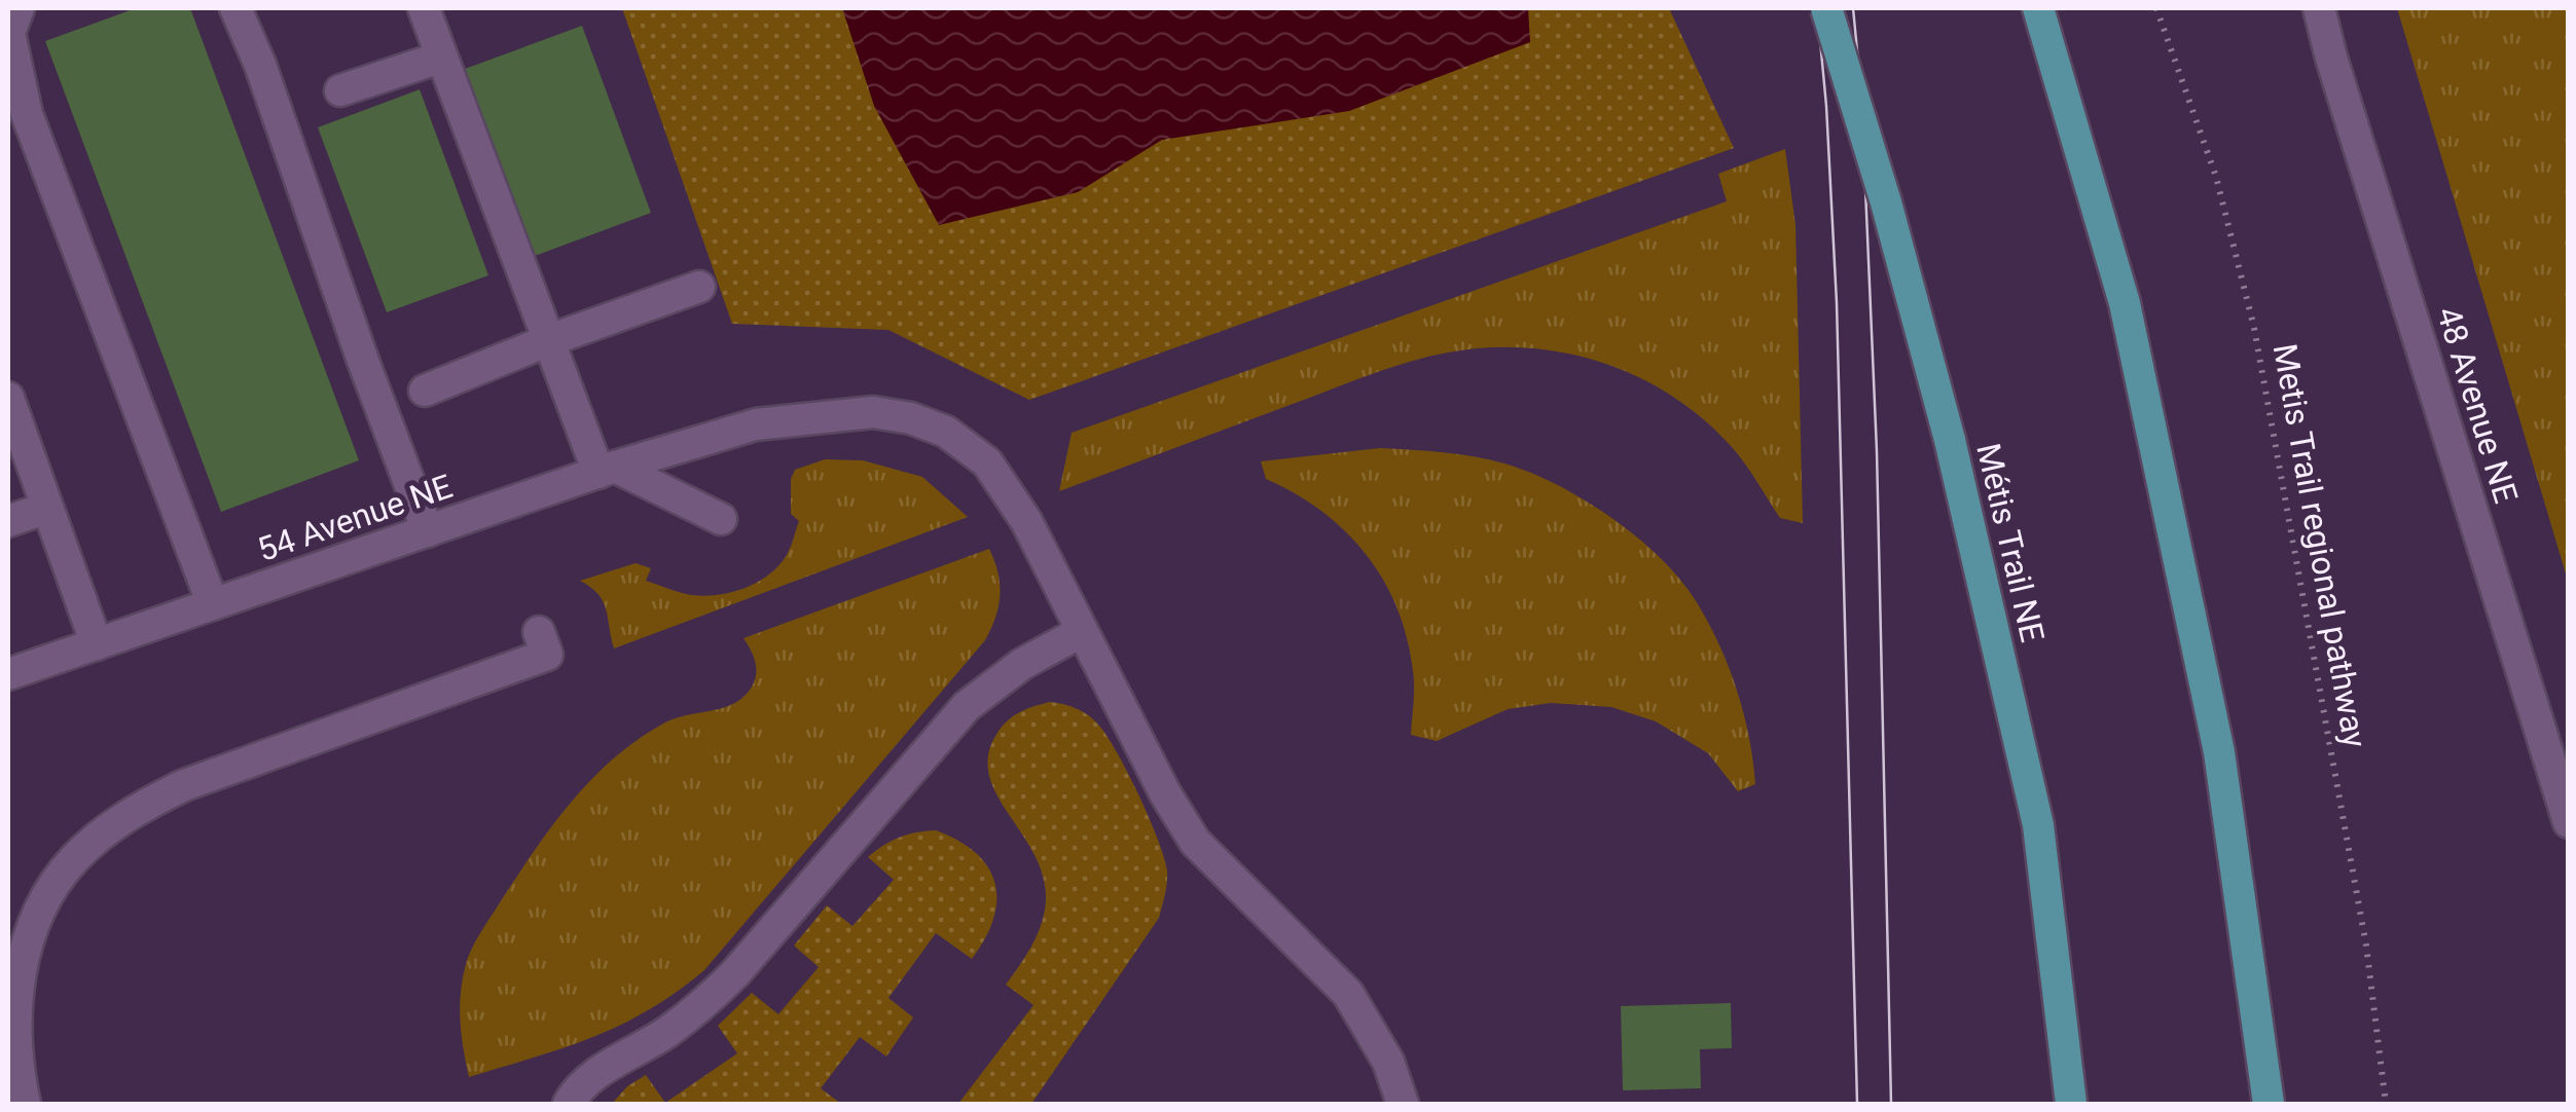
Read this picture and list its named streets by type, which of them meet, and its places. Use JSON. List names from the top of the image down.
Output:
{
  "streets": {
    "main road": ["Métis Trail NE"],
    "street": ["48 Avenue NE", "54 Avenue NE"],
    "path": ["Metis Trail regional pathway"]
  }
}
